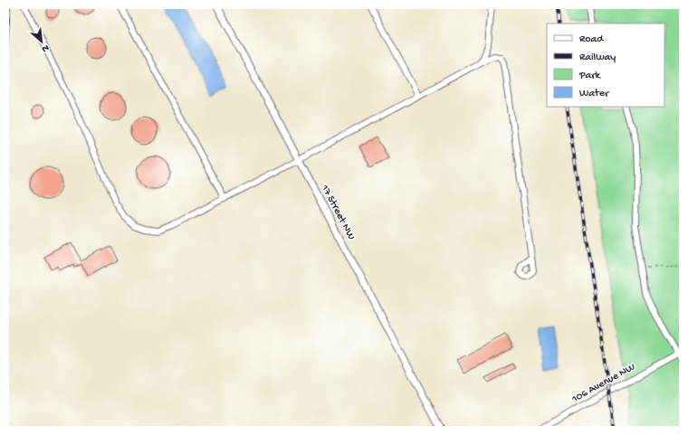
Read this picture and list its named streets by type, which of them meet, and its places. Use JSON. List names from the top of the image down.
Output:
{
  "streets": {
    "main road": ["17 Street NW"],
    "street": ["106 Avenue NW"]
  },
  "legend": [
    "Road",
    "Railway",
    "Park",
    "Water"
  ],
  "north": "bottom right"
}
